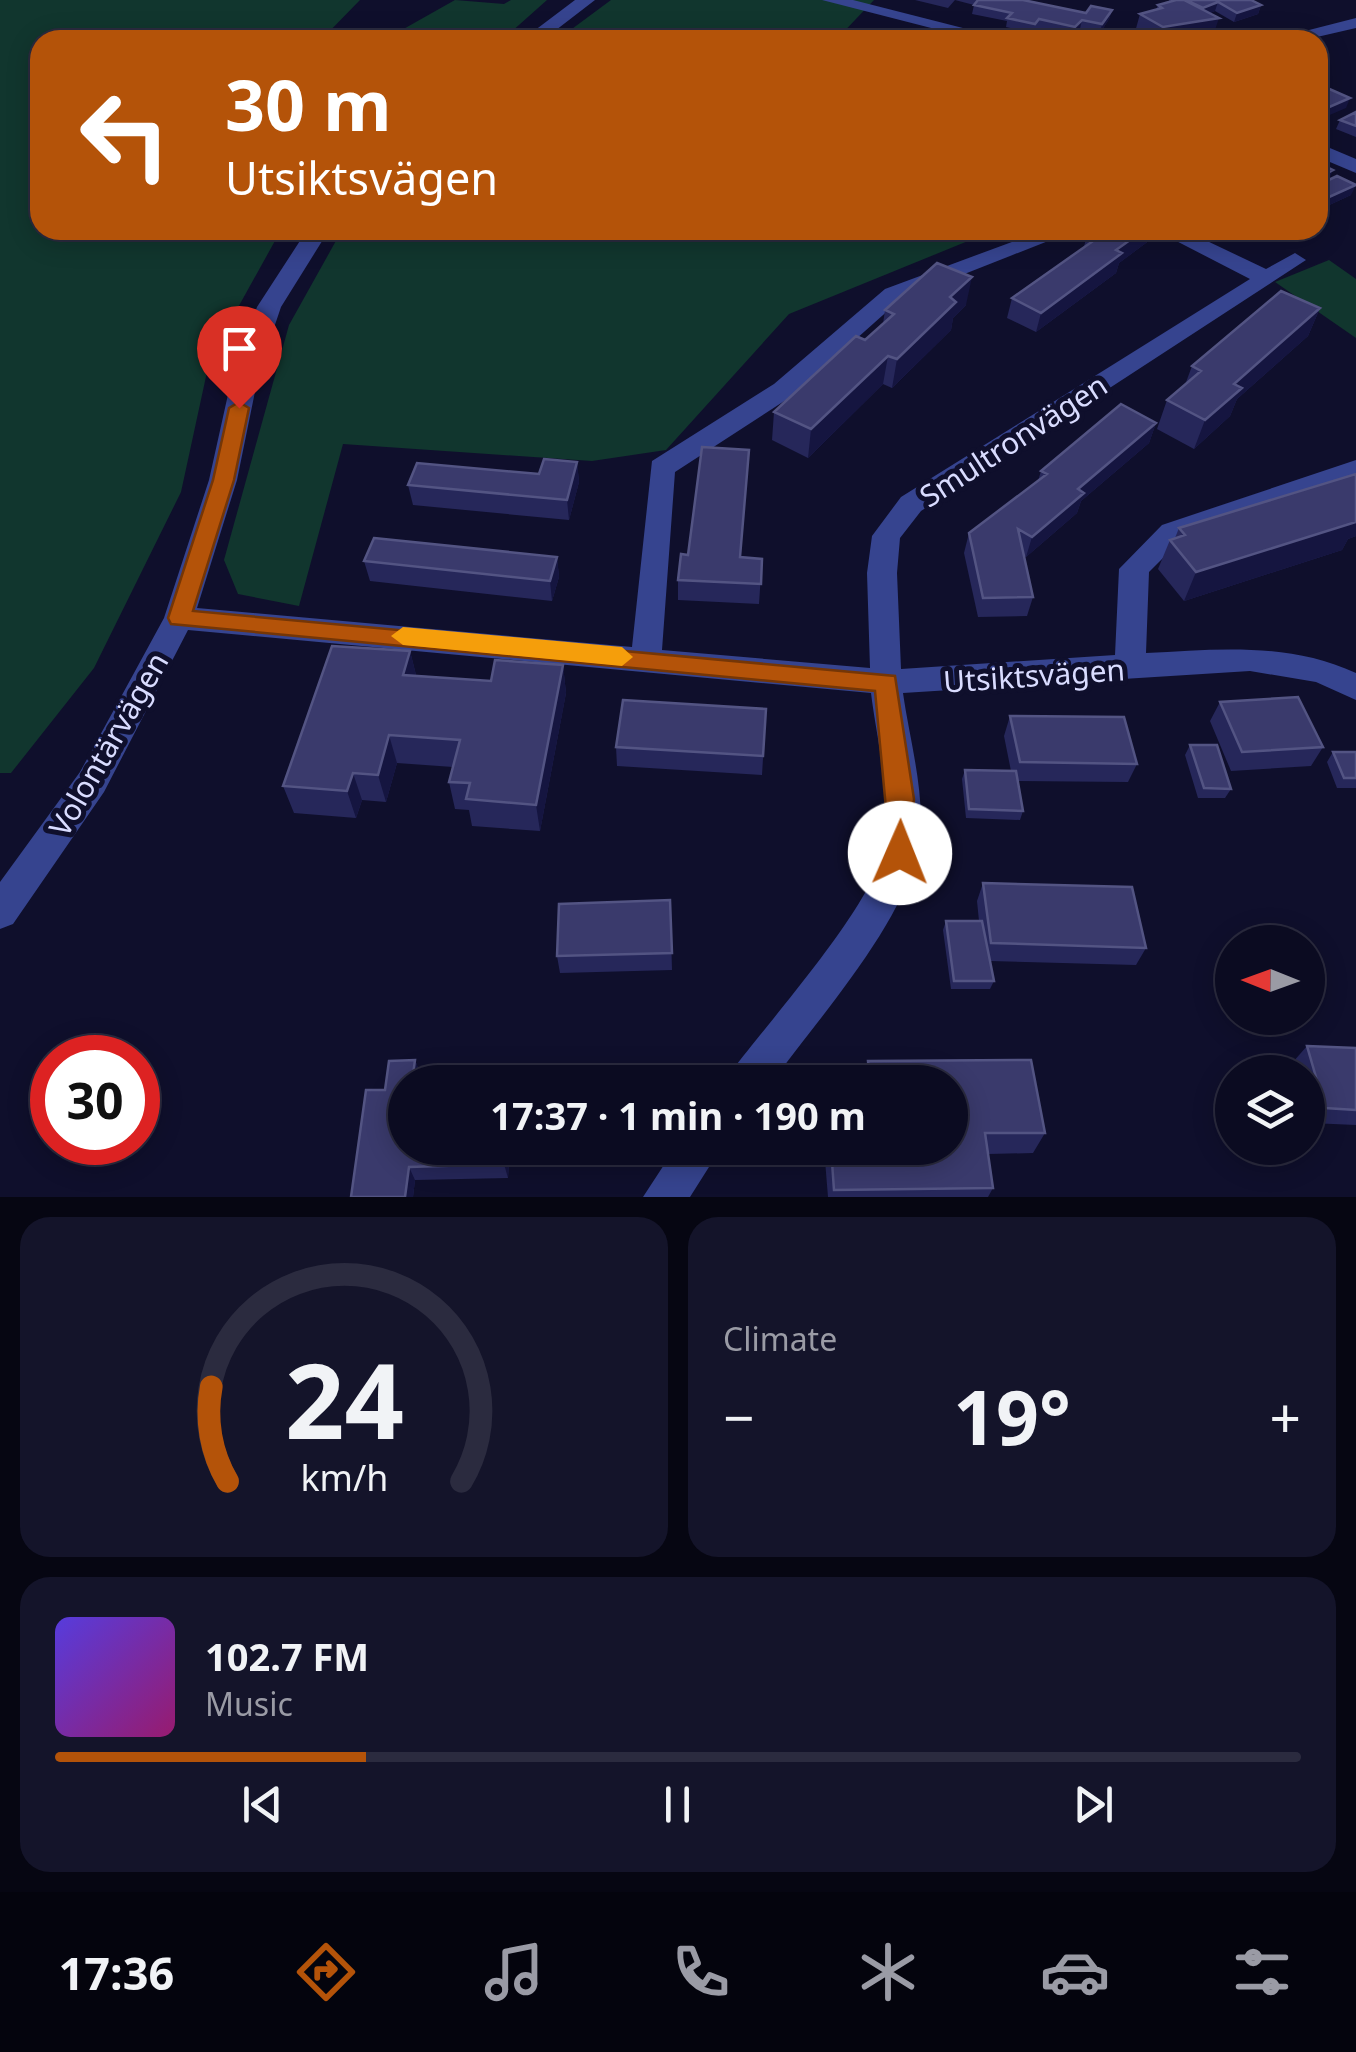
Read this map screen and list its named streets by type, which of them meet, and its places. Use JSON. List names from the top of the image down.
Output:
{
  "streets": {
    "street": ["Smultronvägen", "Utsiktsvägen", "Volontärvägen"]
  },
  "crossings": [
    ["Smultronvägen", "Utsiktsvägen"],
    ["Utsiktsvägen", "Volontärvägen"]
  ],
  "north": "left",
  "page": {
    "turn": ["30 m", "Utsiktsvägen"],
    "limit": "30",
    "trip": "17:37 · 1 min · 190 m",
    "tile": "Climate",
    "heat": ["−", "19°", "+"],
    "song": ["102.7 FM", "Music"],
    "tabs": "17:36",
    "gauge": ["24", "km/h"]
  }
}
